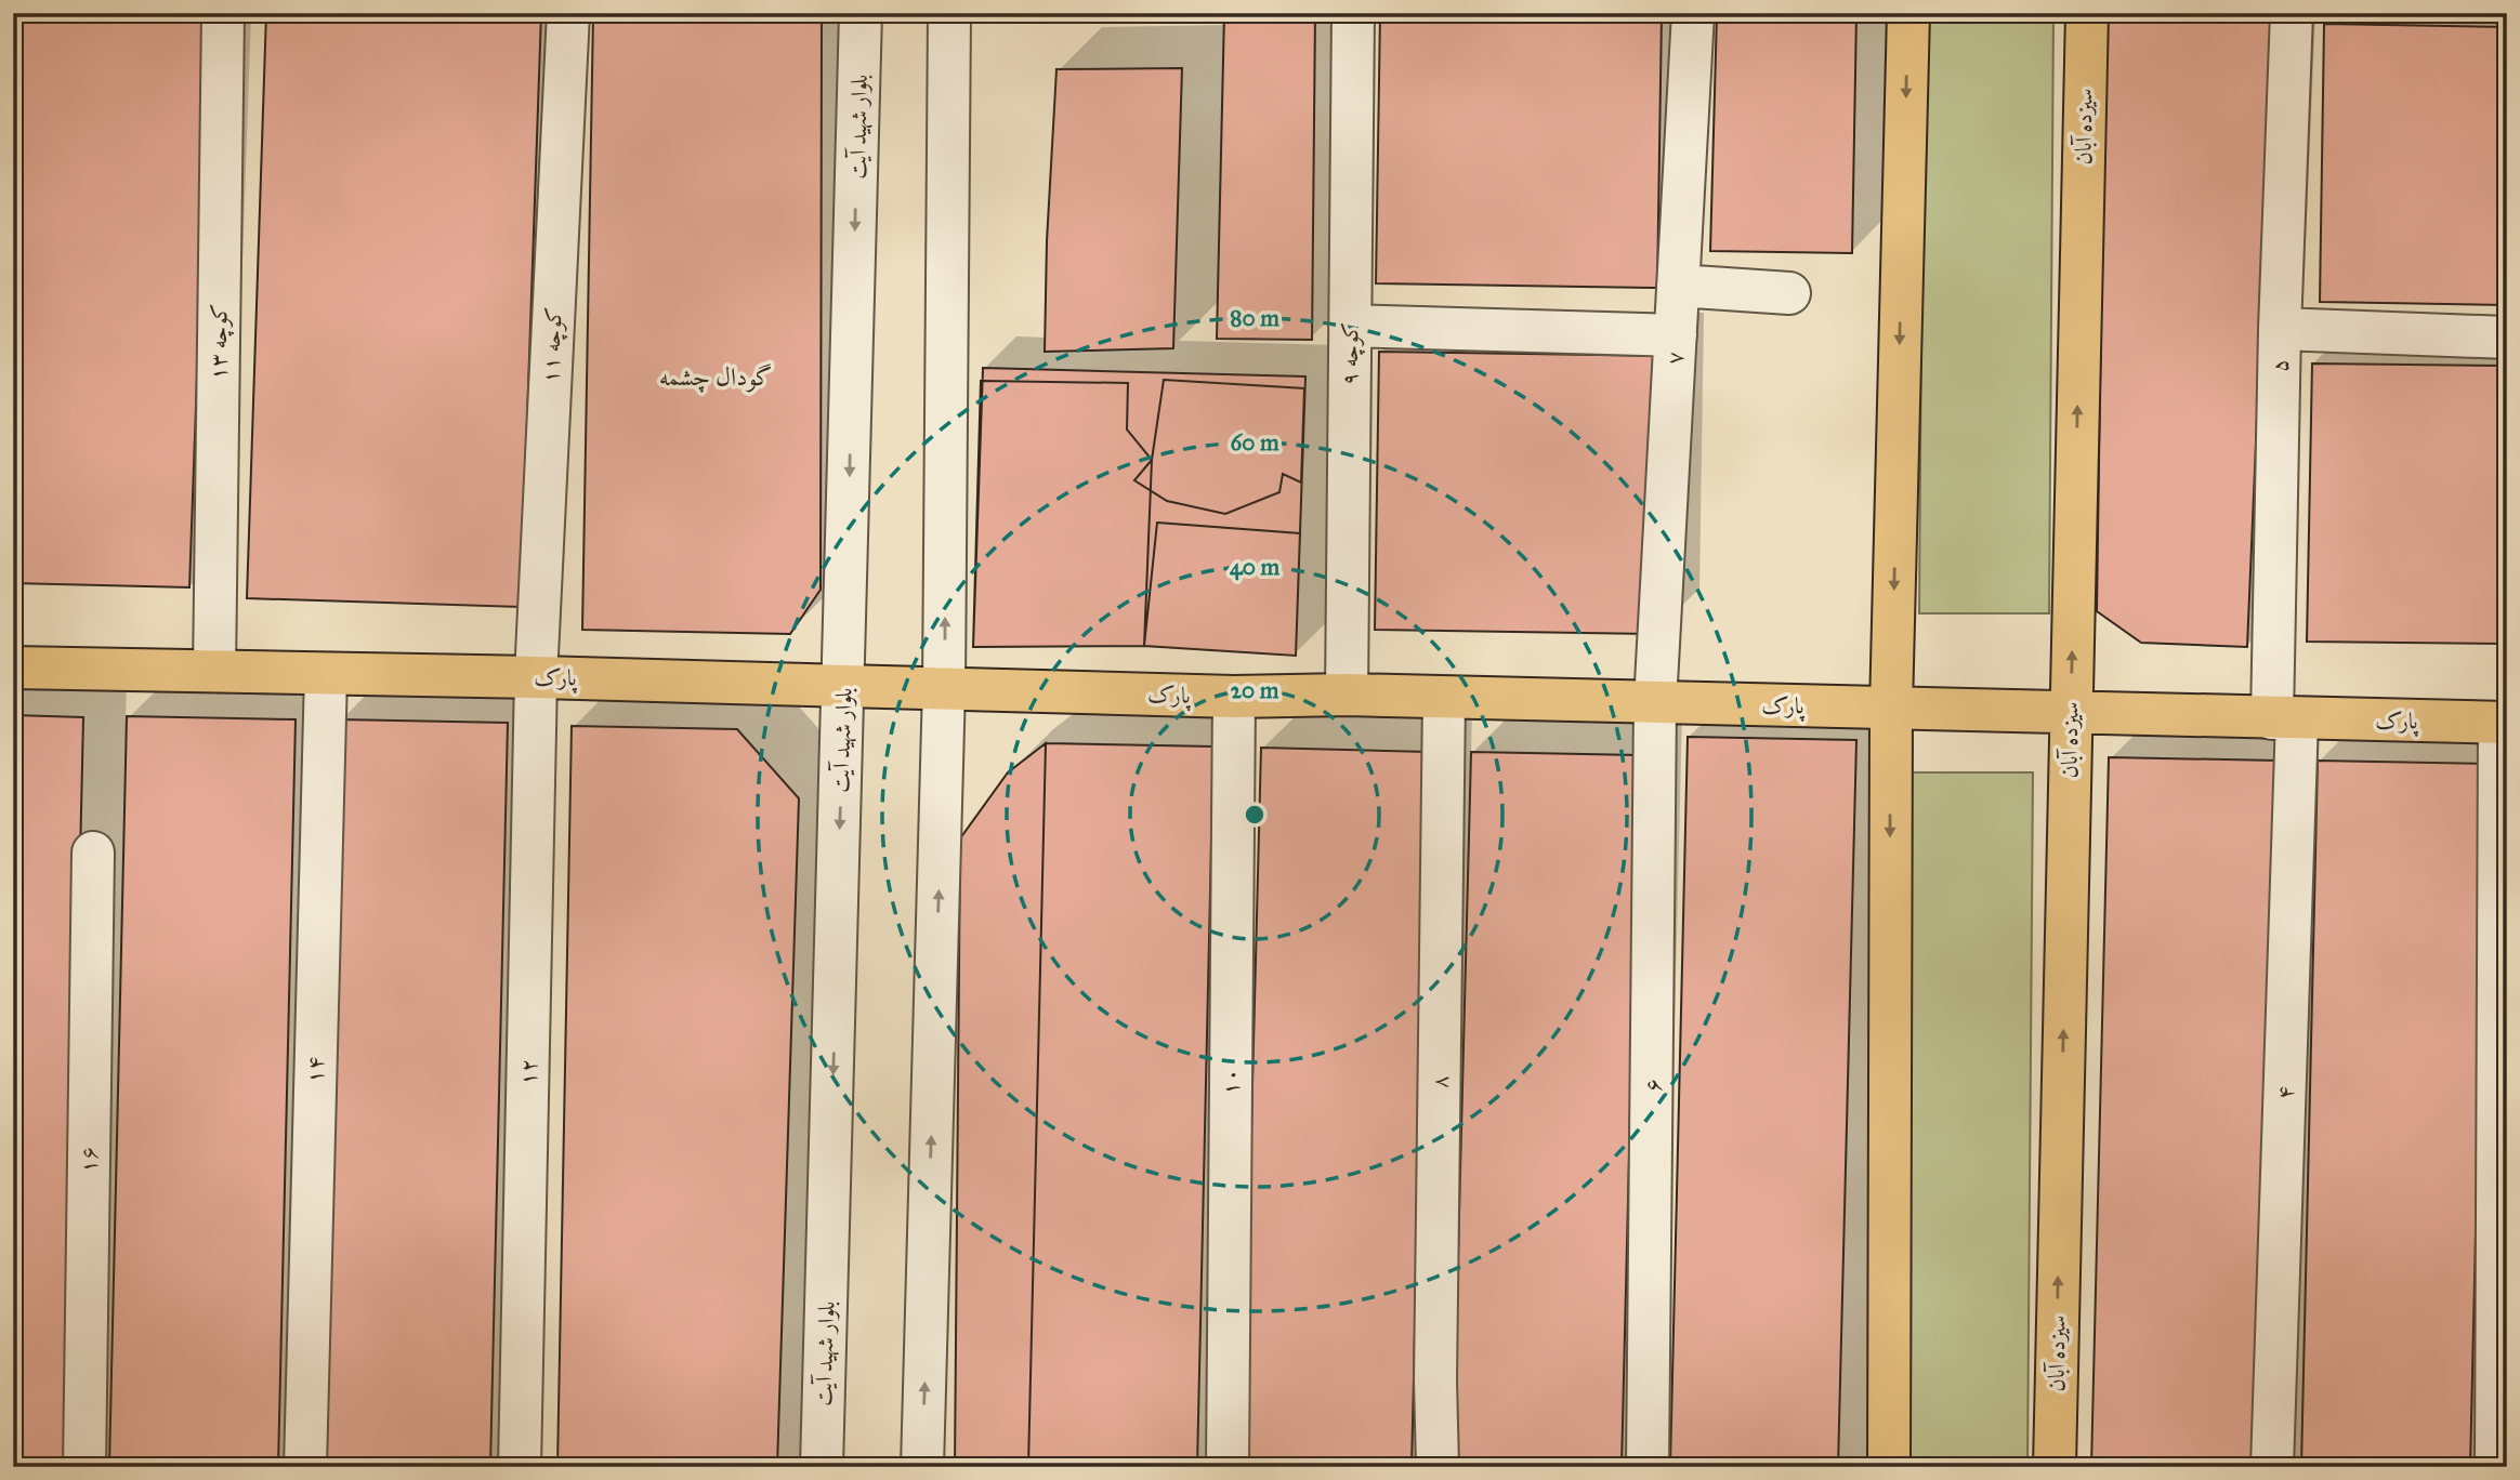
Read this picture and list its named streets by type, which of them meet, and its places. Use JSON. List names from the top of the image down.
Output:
{
  "streets": {
    "main road": ["سیزده آبان", "پارک"],
    "street": [
      "بلوار شهید آیت",
      "کوچه ۱۳",
      "کوچه ۱۱",
      "کوچه ۹",
      "۷",
      "۵",
      "۱۴",
      "۱۲",
      "۱۰",
      "۸",
      "۶",
      "۴",
      "۱۶"
    ]
  },
  "crossings": [
    ["بلوار شهید آیت", "پارک"],
    ["سیزده آبان", "پارک"],
    ["کوچه ۱۳", "پارک"],
    ["کوچه ۱۱", "پارک"],
    ["کوچه ۱۱", "۱۲"],
    ["کوچه ۹", "پارک"],
    ["۷", "پارک"],
    ["۷", "۶"],
    ["۵", "پارک"],
    ["۵", "۴"],
    ["پارک", "۱۴"],
    ["پارک", "۱۲"],
    ["پارک", "۱۰"],
    ["پارک", "۸"],
    ["پارک", "۶"],
    ["پارک", "۴"]
  ],
  "districts": ["گودال چشمه"],
  "rings": [
    "80 m",
    "60 m",
    "40 m",
    "20 m"
  ]
}
